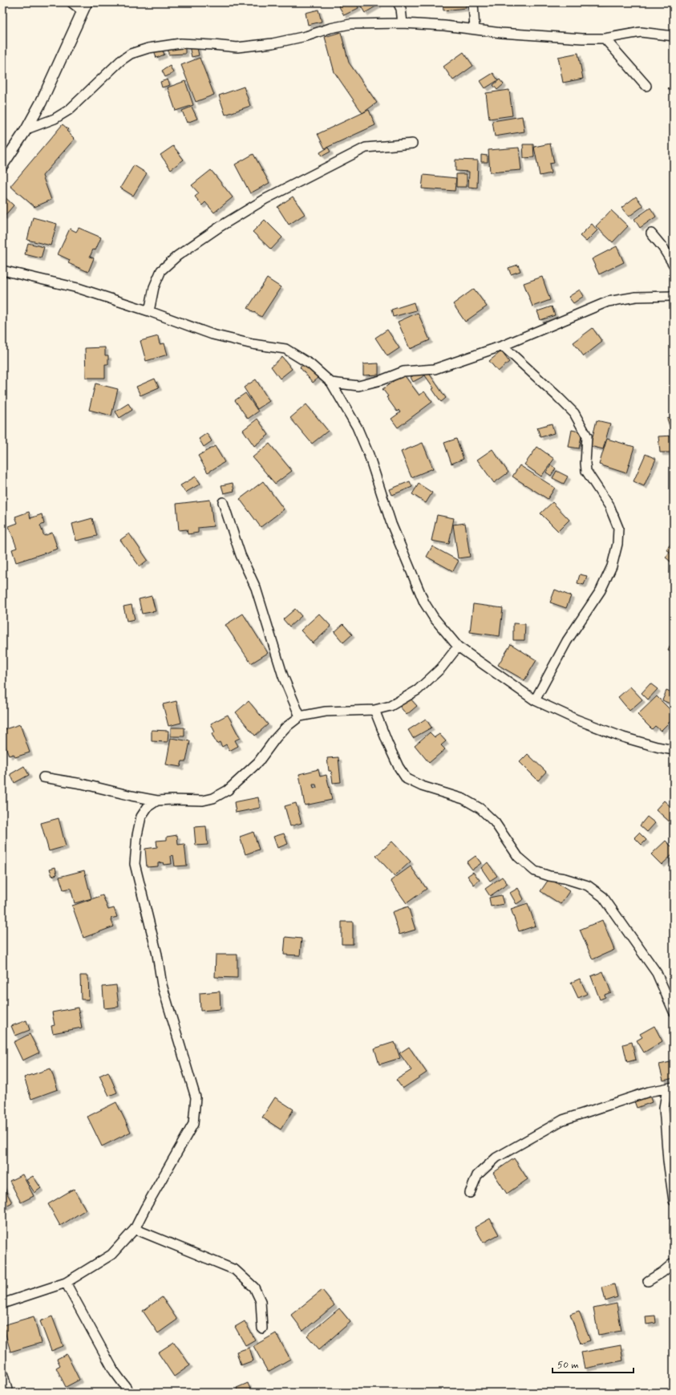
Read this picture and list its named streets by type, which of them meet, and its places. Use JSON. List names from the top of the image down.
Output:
{
  "scale_bar": "50 m"
}
